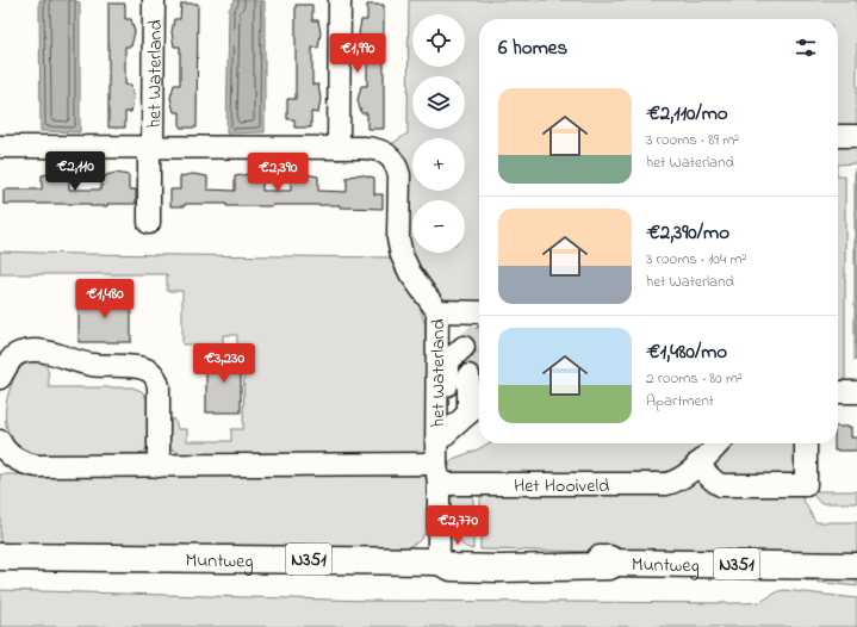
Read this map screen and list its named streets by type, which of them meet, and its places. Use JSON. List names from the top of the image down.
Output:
{
  "streets": {
    "main road": ["Muntweg", "N351"],
    "street": ["het Waterland", "Het Hooiveld"]
  },
  "crossings": [
    ["het Waterland", "Het Hooiveld"]
  ],
  "page": {
    "map_buttons": ["+", "−"],
    "heading": "6 homes",
    "price": [
      "€1,990",
      "€2,110",
      "€2,390",
      "€1,480",
      "€3,230",
      "€2,770"
    ],
    "list": [
      {
        "name": "€2,110/mo",
        "note": "3 rooms · 89 m² · het Waterland"
      },
      {
        "name": "€2,390/mo",
        "note": "3 rooms · 104 m² · het Waterland"
      },
      {
        "name": "€1,480/mo",
        "note": "2 rooms · 80 m² · Apartment"
      }
    ]
  }
}
